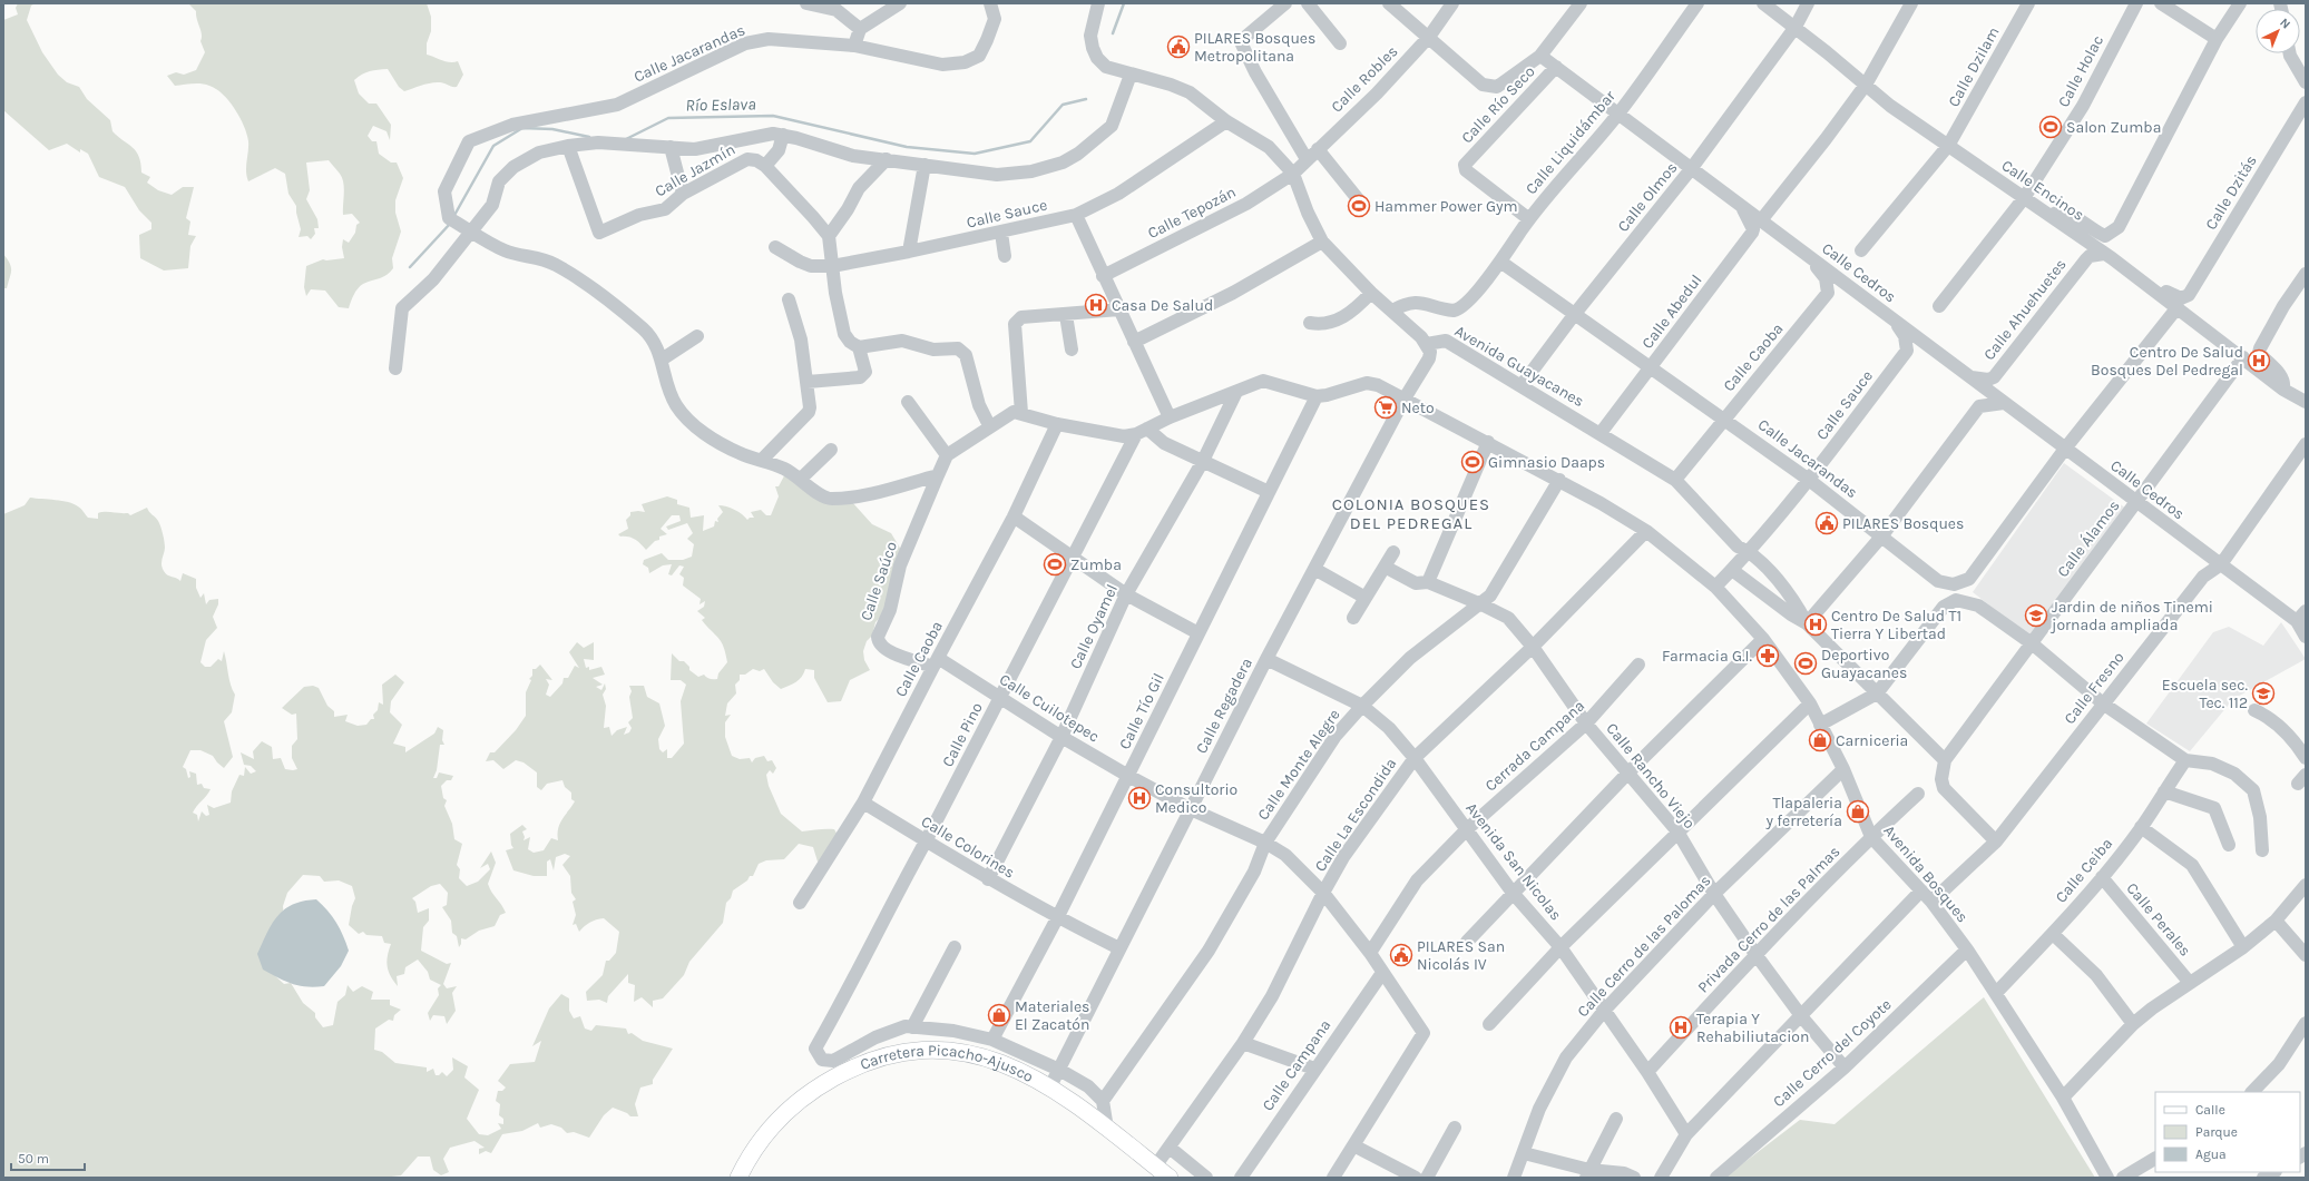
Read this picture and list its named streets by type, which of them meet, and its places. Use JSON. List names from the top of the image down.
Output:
{
  "streets": {
    "main road": ["Carretera Picacho-Ajusco"],
    "street": [
      "Calle Jacarandas",
      "Calle Dzilam",
      "Calle Holac",
      "Calle Robles",
      "Calle Río Seco",
      "Calle Liquidámbar",
      "Calle Jazmín",
      "Calle Encinos",
      "Calle Dzitás",
      "Calle Olmos",
      "Calle Tepozán",
      "Calle Sauce",
      "Calle Cedros",
      "Calle Ahuehuetes",
      "Calle Abedul",
      "Calle Caoba",
      "Avenida Guayacanes",
      "Calle Álamos",
      "Calle Saúco",
      "Calle Oyamel",
      "Calle Fresno",
      "Calle Regadera",
      "Calle Cuilotepec",
      "Calle Tío Gil",
      "Calle Pino",
      "Cerrada Campana",
      "Calle Monte Alegre",
      "Calle Rancho Viejo",
      "Calle La Escondida",
      "Calle Colorines",
      "Avenida San Nicolas",
      "Calle Ceiba",
      "Avenida Bosques",
      "Privada Cerro de las Palmas",
      "Calle Perales",
      "Calle Cerro de las Palomas",
      "Calle Cerro del Coyote",
      "Calle Campana"
    ]
  },
  "crossings": [
    ["Calle Jacarandas", "Calle Liquidámbar"],
    ["Calle Jacarandas", "Calle Encinos"],
    ["Calle Jacarandas", "Calle Dzitás"],
    ["Calle Jacarandas", "Calle Olmos"],
    ["Calle Jacarandas", "Calle Sauce"],
    ["Calle Jacarandas", "Calle Cedros"],
    ["Calle Jacarandas", "Calle Abedul"],
    ["Calle Jacarandas", "Calle Caoba"],
    ["Calle Dzilam", "Calle Encinos"],
    ["Calle Holac", "Calle Encinos"],
    ["Calle Robles", "Calle Tepozán"],
    ["Calle Río Seco", "Calle Liquidámbar"],
    ["Calle Río Seco", "Calle Cedros"],
    ["Calle Liquidámbar", "Calle Cedros"],
    ["Calle Encinos", "Calle Dzitás"],
    ["Calle Encinos", "Calle Olmos"],
    ["Calle Encinos", "Calle Ahuehuetes"],
    ["Calle Encinos", "Calle Álamos"],
    ["Calle Olmos", "Calle Cedros"],
    ["Calle Olmos", "Avenida Guayacanes"],
    ["Calle Sauce", "Calle Cedros"],
    ["Calle Sauce", "Avenida Guayacanes"],
    ["Calle Sauce", "Avenida Bosques"],
    ["Calle Cedros", "Calle Ahuehuetes"],
    ["Calle Cedros", "Calle Abedul"],
    ["Calle Cedros", "Calle Caoba"],
    ["Calle Cedros", "Calle Álamos"],
    ["Calle Cedros", "Calle Fresno"],
    ["Calle Abedul", "Avenida Guayacanes"],
    ["Calle Caoba", "Avenida Guayacanes"],
    ["Calle Caoba", "Calle Saúco"],
    ["Calle Caoba", "Calle Cuilotepec"],
    ["Calle Caoba", "Calle Colorines"],
    ["Avenida Guayacanes", "Calle Regadera"],
    ["Calle Saúco", "Calle Cuilotepec"],
    ["Calle Oyamel", "Calle Cuilotepec"],
    ["Calle Oyamel", "Calle Colorines"],
    ["Calle Fresno", "Avenida Bosques"],
    ["Calle Regadera", "Calle Cuilotepec"],
    ["Calle Regadera", "Calle Colorines"],
    ["Calle Regadera", "Avenida San Nicolas"],
    ["Calle Regadera", "Avenida Bosques"],
    ["Calle Regadera", "Carretera Picacho-Ajusco"],
    ["Calle Cuilotepec", "Calle Tío Gil"],
    ["Calle Cuilotepec", "Calle Pino"],
    ["Calle Cuilotepec", "Cerrada Campana"],
    ["Calle Cuilotepec", "Calle Monte Alegre"],
    ["Calle Cuilotepec", "Calle La Escondida"],
    ["Calle Cuilotepec", "Calle Campana"],
    ["Calle Tío Gil", "Calle Colorines"],
    ["Calle Tío Gil", "Avenida Bosques"],
    ["Calle Pino", "Calle Colorines"],
    ["Cerrada Campana", "Calle Rancho Viejo"],
    ["Cerrada Campana", "Avenida San Nicolas"],
    ["Calle Monte Alegre", "Calle Rancho Viejo"],
    ["Calle Monte Alegre", "Avenida San Nicolas"],
    ["Calle Monte Alegre", "Avenida Bosques"],
    ["Calle Rancho Viejo", "Calle La Escondida"],
    ["Calle Rancho Viejo", "Privada Cerro de las Palmas"],
    ["Calle Rancho Viejo", "Calle Cerro de las Palomas"],
    ["Calle Rancho Viejo", "Calle Cerro del Coyote"],
    ["Calle La Escondida", "Avenida San Nicolas"],
    ["Calle La Escondida", "Avenida Bosques"],
    ["Calle La Escondida", "Carretera Picacho-Ajusco"],
    ["Avenida San Nicolas", "Privada Cerro de las Palmas"],
    ["Avenida San Nicolas", "Calle Cerro de las Palomas"],
    ["Calle Ceiba", "Avenida Bosques"],
    ["Calle Ceiba", "Calle Perales"],
    ["Avenida Bosques", "Privada Cerro de las Palmas"],
    ["Avenida Bosques", "Calle Cerro de las Palomas"],
    ["Avenida Bosques", "Calle Cerro del Coyote"]
  ],
  "districts": ["COLONIA BOSQUES DEL PEDREGAL"],
  "water": ["Río Eslava"],
  "places": {
    "public building": ["PILARES Bosques Metropolitana", "PILARES Bosques", "PILARES San Nicolás IV"],
    "sports": [
      "Salon Zumba",
      "Hammer Power Gym",
      "Gimnasio Daaps",
      "Zumba",
      "Deportivo Guayacanes"
    ],
    "hospital": [
      "Casa De Salud",
      "Centro De Salud Bosques Del Pedregal",
      "Centro De Salud T1 Tierra Y Libertad",
      "Consultorio Medico",
      "Terapia Y Rehabiliutacion"
    ],
    "supermarket": ["Neto"],
    "school or university": ["Jardin de niños Tinemi jornada ampliada", "Escuela sec. Tec. 112"],
    "pharmacy": ["Farmacia G.I."],
    "shop": ["Carniceria", "Tlapaleria y ferretería", "Materiales El Zacatón"]
  },
  "legend": ["Calle", "Parque", "Agua"],
  "scale_bar": "50 m",
  "north": "top right"
}
